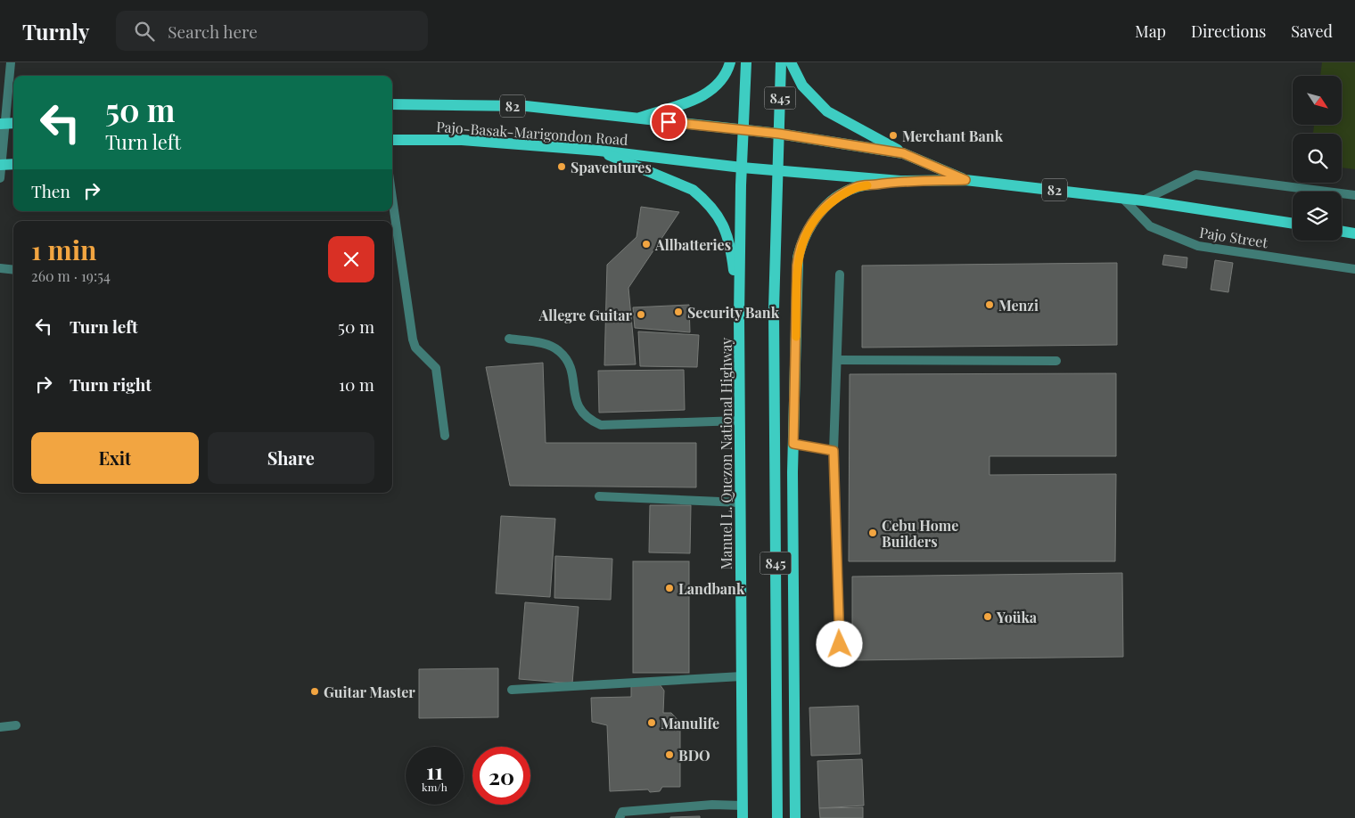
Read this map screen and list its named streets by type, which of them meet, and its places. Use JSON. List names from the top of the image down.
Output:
{
  "streets": {
    "main road": [
      "845",
      "82",
      "Pajo-Basak-Marigondon Road",
      "Manuel L. Quezon National Highway"
    ],
    "street": ["Pajo Street"]
  },
  "crossings": [
    ["845", "Pajo-Basak-Marigondon Road"],
    ["82", "Pajo-Basak-Marigondon Road"],
    ["Pajo-Basak-Marigondon Road", "Pajo Street"],
    ["Pajo-Basak-Marigondon Road", "Manuel L. Quezon National Highway"]
  ],
  "places": [
    "Merchant Bank",
    "Spaventures",
    "Allbatteries",
    "Menzi",
    "Security Bank",
    "Allegre Guitar",
    "Cebu Home Builders",
    "Landbank",
    "Yoüka",
    "Guitar Master",
    "Manulife",
    "BDO"
  ],
  "north": "bottom right",
  "page": {
    "header": "Turnly",
    "search": "Search here",
    "nav": ["Map", "Directions", "Saved"],
    "turn": ["50 m", "Turn left"],
    "then": "Then",
    "heading": ["1 min", "260 m · 19:54"],
    "list": [
      {
        "name": "Turn left",
        "value": "50 m"
      },
      {
        "name": "Turn right",
        "value": "10 m"
      }
    ],
    "buttons": ["Exit", "Share"],
    "speed": "11 km/h",
    "limit": "20"
  }
}
